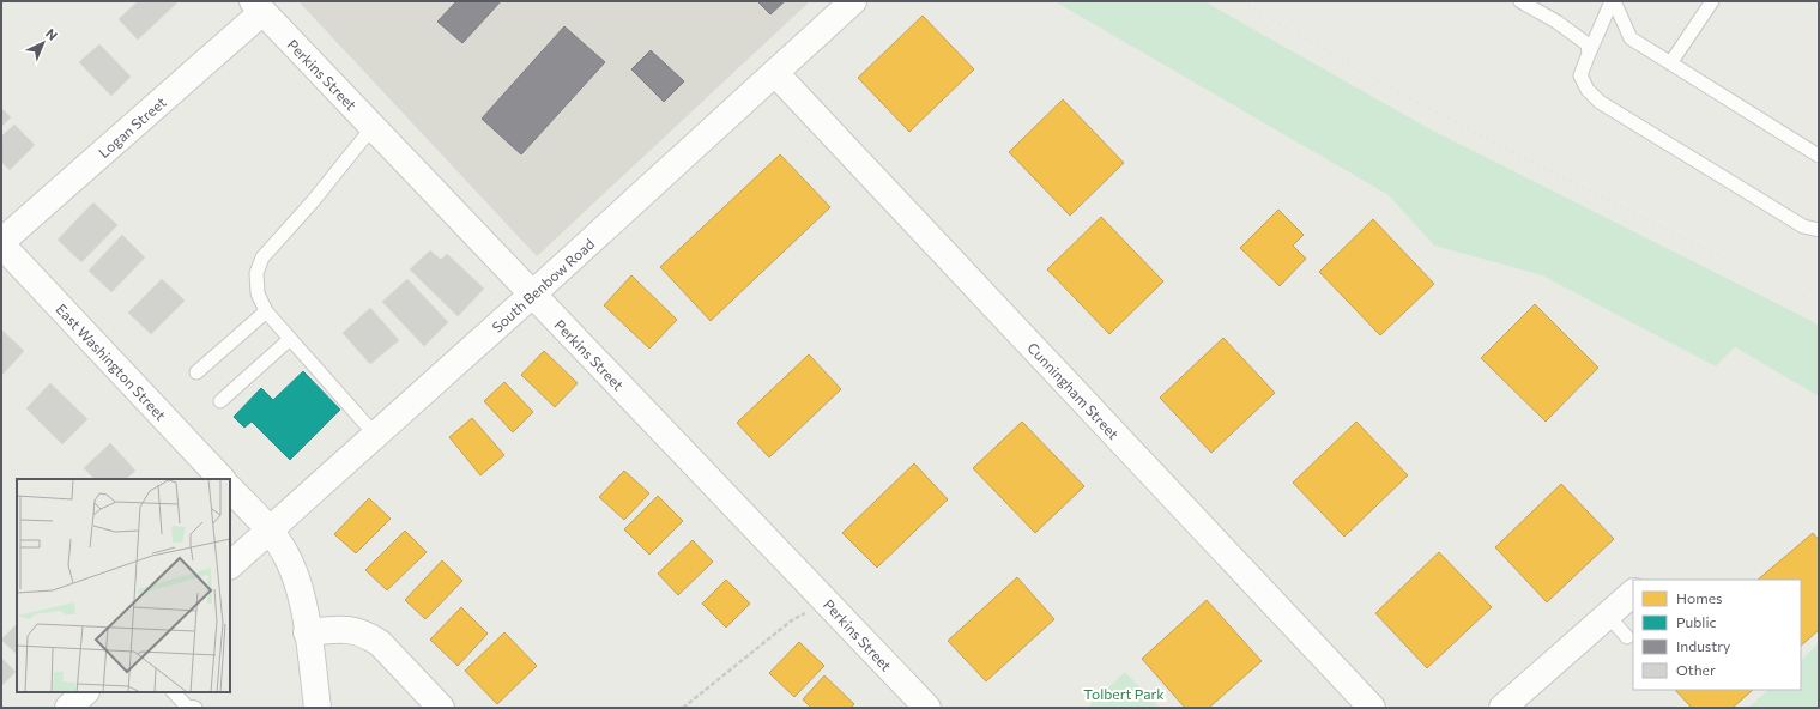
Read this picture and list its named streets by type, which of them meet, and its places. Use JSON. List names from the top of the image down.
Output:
{
  "streets": {
    "street": [
      "Perkins Street",
      "Logan Street",
      "South Benbow Road",
      "East Washington Street",
      "Cunningham Street"
    ]
  },
  "crossings": [
    ["Perkins Street", "Logan Street"],
    ["Perkins Street", "South Benbow Road"],
    ["Logan Street", "East Washington Street"],
    ["South Benbow Road", "Cunningham Street"]
  ],
  "parks": ["Tolbert Park"],
  "legend": [
    "Homes",
    "Public",
    "Industry",
    "Other"
  ],
  "north": "top right"
}
